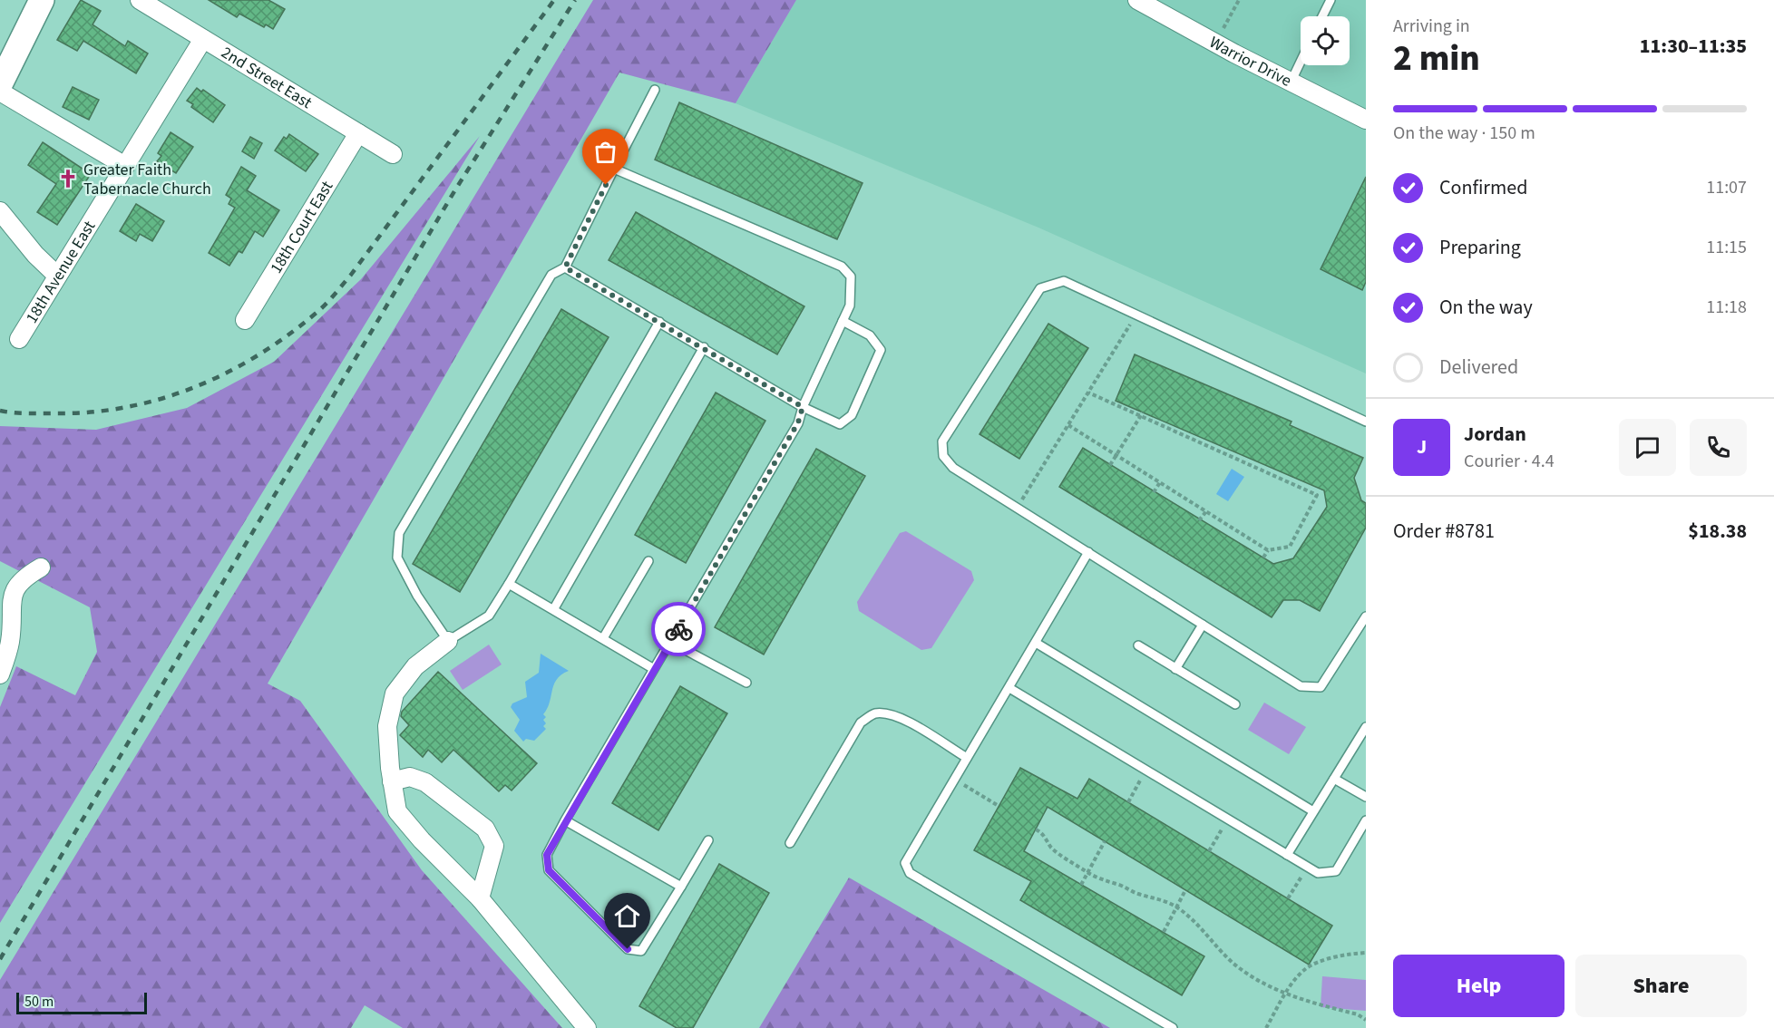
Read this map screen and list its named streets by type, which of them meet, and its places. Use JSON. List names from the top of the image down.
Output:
{
  "streets": {
    "street": [
      "Warrior Drive",
      "2nd Street East",
      "18th Court East",
      "18th Avenue East"
    ]
  },
  "crossings": [
    ["2nd Street East", "18th Court East"],
    ["2nd Street East", "18th Avenue East"]
  ],
  "places": {
    "church": ["Greater Faith Tabernacle Church"]
  },
  "scale_bar": "50 m",
  "page": {
    "heading": ["2 min", "Arriving in", "11:30–11:35"],
    "panel": [
      "Jordan",
      "Courier · 4.4",
      "Order #8781",
      "$18.38"
    ],
    "bar": "On the way · 150 m",
    "list": [
      ["Confirmed", "11:07"],
      ["Preparing", "11:15"],
      ["On the way", "11:18"],
      "Delivered"
    ],
    "round": "J",
    "buttons": ["Help", "Share"],
    "scale": "50 m"
  }
}
